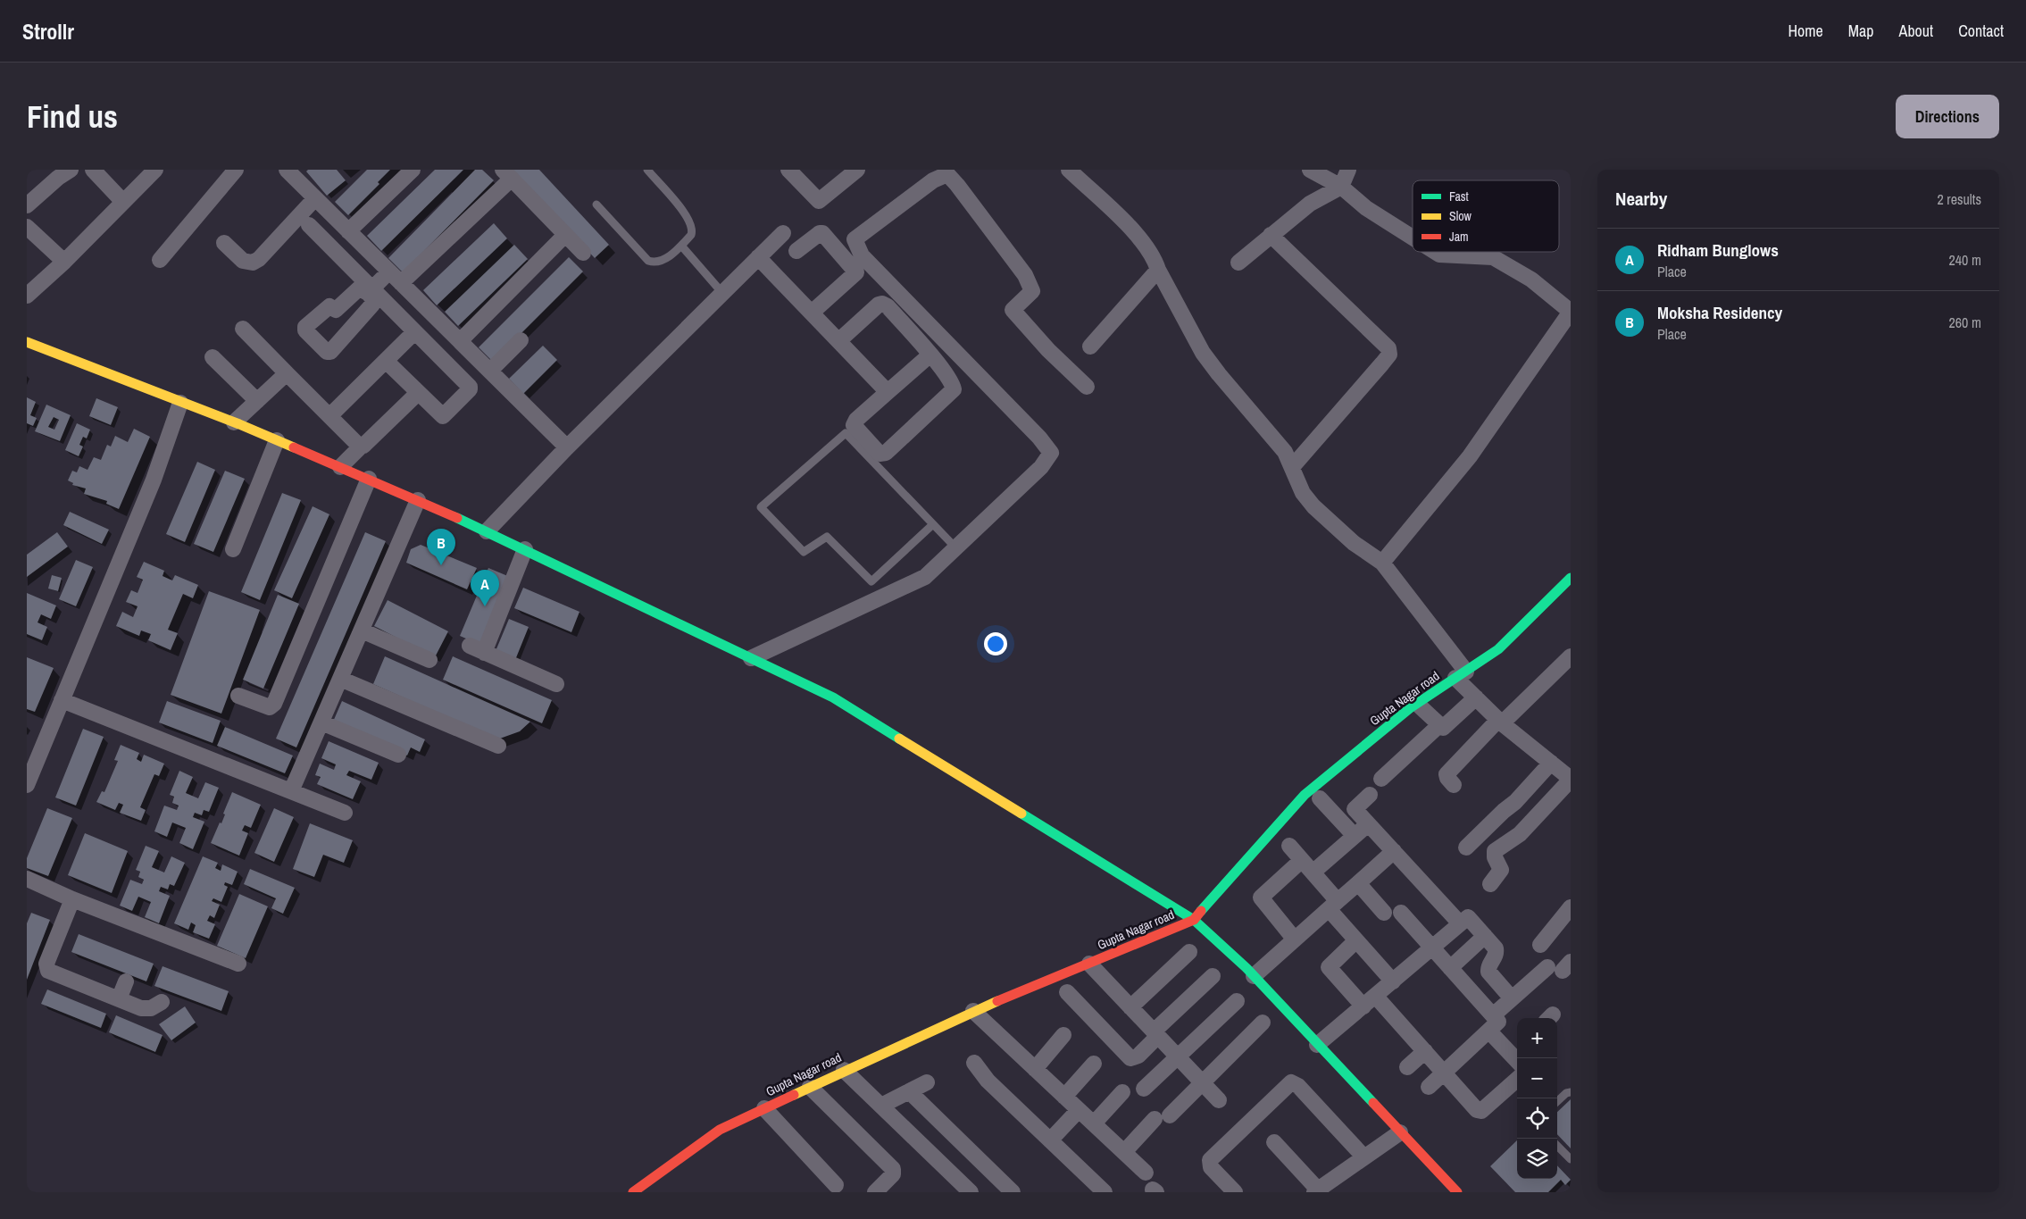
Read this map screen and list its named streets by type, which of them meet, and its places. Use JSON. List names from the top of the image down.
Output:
{
  "streets": {
    "street": ["Gupta Nagar road"]
  },
  "legend": ["Fast", "Slow", "Jam"],
  "page": {
    "header": "Strollr",
    "nav": [
      "Home",
      "Map",
      "About",
      "Contact"
    ],
    "buttons": "Directions",
    "title": "Find us",
    "heading": ["Nearby", "2 results"],
    "list": [
      {
        "mark": "A",
        "name": "Ridham Bunglows",
        "note": "Place",
        "value": "240 m"
      },
      {
        "mark": "B",
        "name": "Moksha Residency",
        "note": "Place",
        "value": "260 m"
      }
    ],
    "pins": ["B", "A"],
    "map_buttons": ["+", "−"]
  }
}
